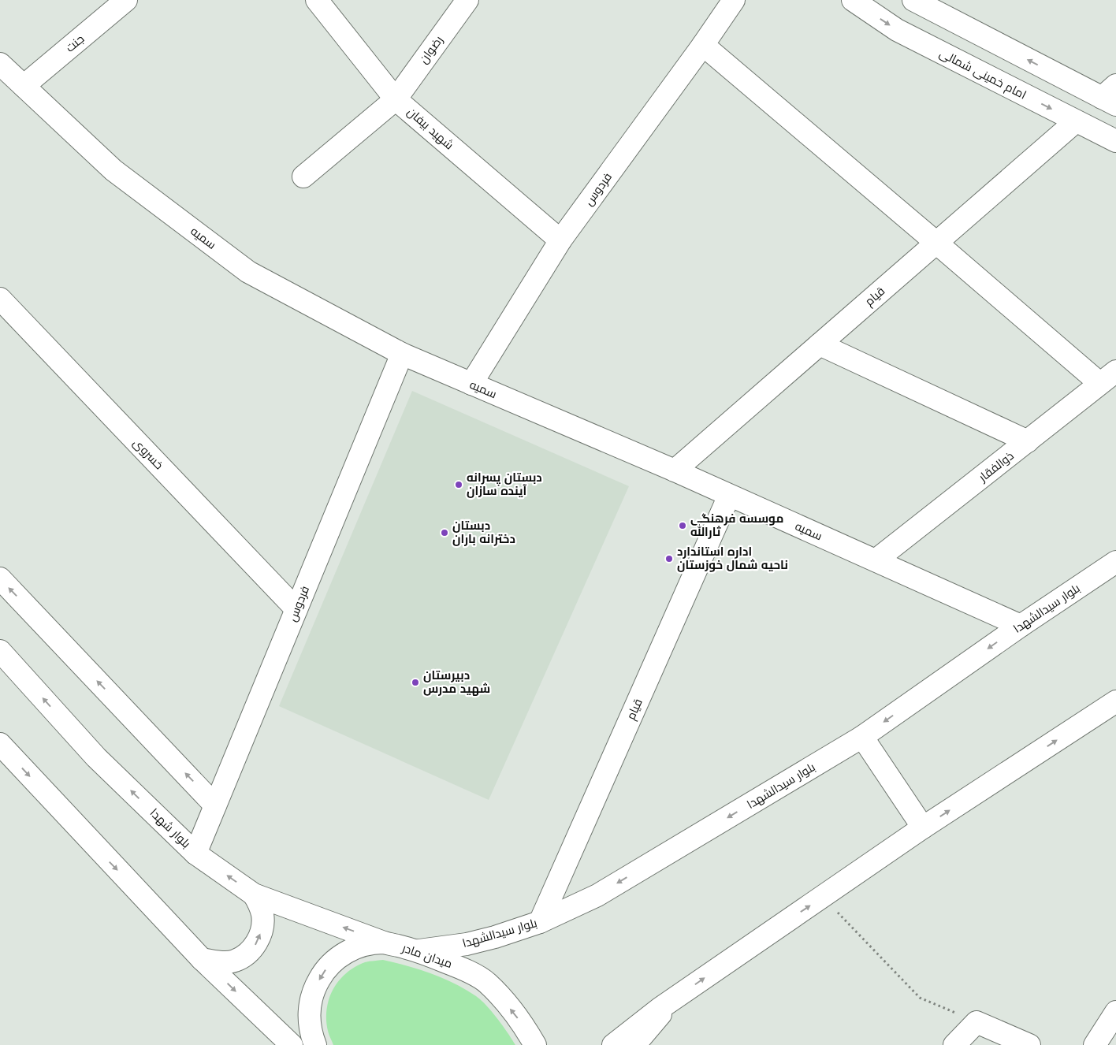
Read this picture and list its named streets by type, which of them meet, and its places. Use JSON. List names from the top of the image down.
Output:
{
  "streets": {
    "street": [
      "جنت",
      "رضوان",
      "امام خمینی شمالی",
      "شهید بیفان",
      "فردوس",
      "سمیه",
      "قیام",
      "خسروی",
      "ذوالفقار",
      "بلوار سیدالشهدا",
      "بلوار شهدا",
      "میدان مادر"
    ]
  },
  "crossings": [
    ["جنت", "سمیه"],
    ["رضوان", "شهید بیفان"],
    ["امام خمینی شمالی", "قیام"],
    ["شهید بیفان", "فردوس"],
    ["فردوس", "سمیه"],
    ["فردوس", "خسروی"],
    ["فردوس", "بلوار شهدا"],
    ["سمیه", "قیام"],
    ["سمیه", "ذوالفقار"],
    ["سمیه", "بلوار سیدالشهدا"],
    ["قیام", "بلوار سیدالشهدا"],
    ["بلوار سیدالشهدا", "میدان مادر"],
    ["بلوار شهدا", "میدان مادر"]
  ],
  "places": [
    "دبستان پسرانه آینده سازان",
    "موسسه فرهنگی ثارالله",
    "دبستان دخترانه باران",
    "اداره استاندارد ناحیه شمال خوزستان",
    "دبیرستان شهید مدرس"
  ]
}
